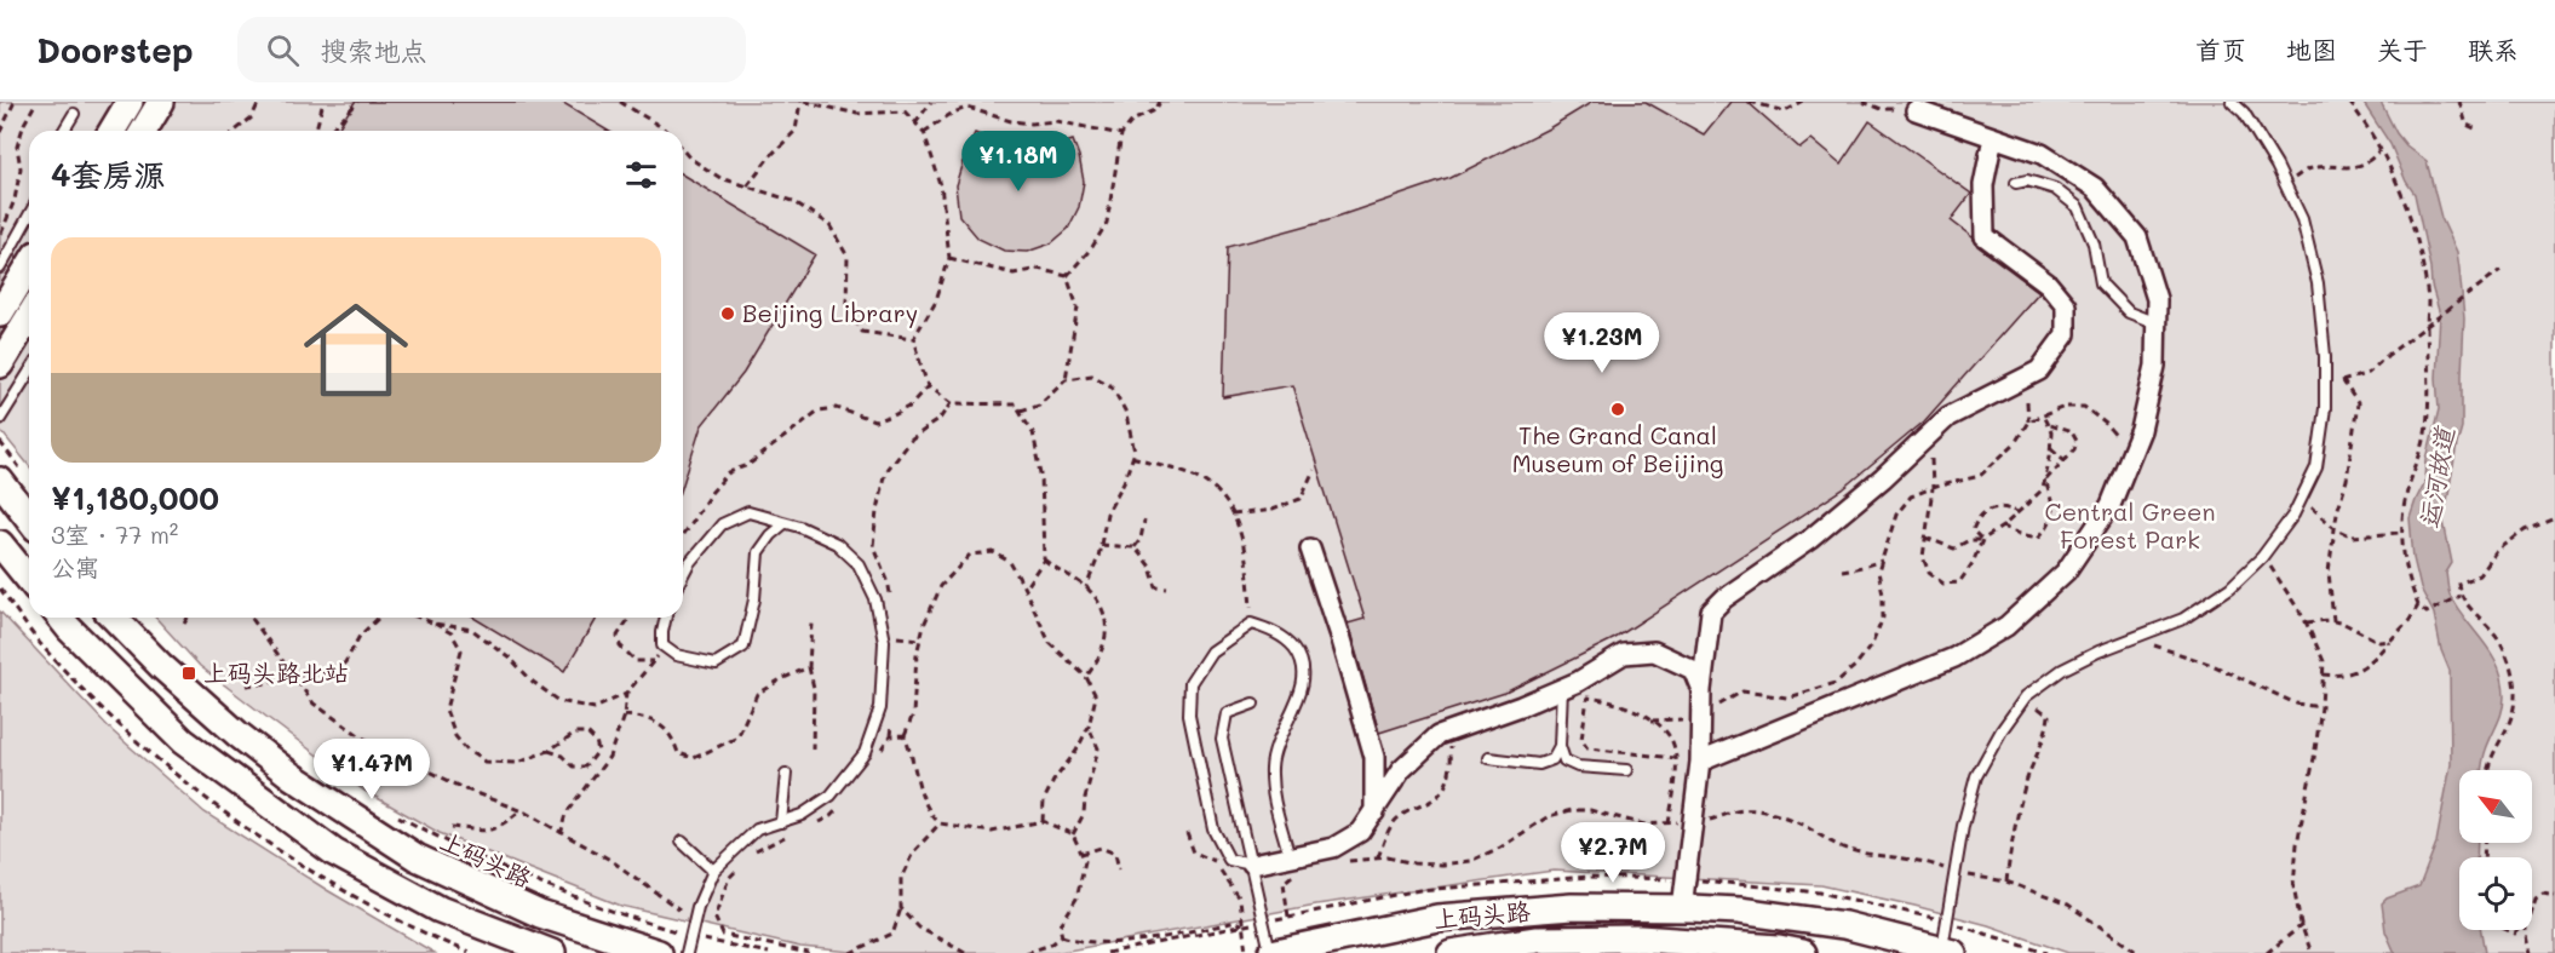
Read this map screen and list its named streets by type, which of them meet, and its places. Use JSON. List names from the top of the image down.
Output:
{
  "streets": {
    "main road": ["上码头路"]
  },
  "water": ["运河故道"],
  "parks": ["Central Green Forest Park"],
  "places": {
    "other": ["Beijing Library", "The Grand Canal Museum of Beijing"],
    "transit": ["上码头路北站"]
  },
  "north": "top left",
  "page": {
    "header": "Doorstep",
    "search": "搜索地点",
    "nav": [
      "首页",
      "地图",
      "关于",
      "联系"
    ],
    "price": [
      "¥1.18M",
      "¥1.23M",
      "¥1.47M",
      "¥2.7M"
    ],
    "heading": "4套房源",
    "list": [
      {
        "name": "¥1,180,000",
        "note": "3室 · 77 m² · 公寓"
      }
    ]
  }
}
